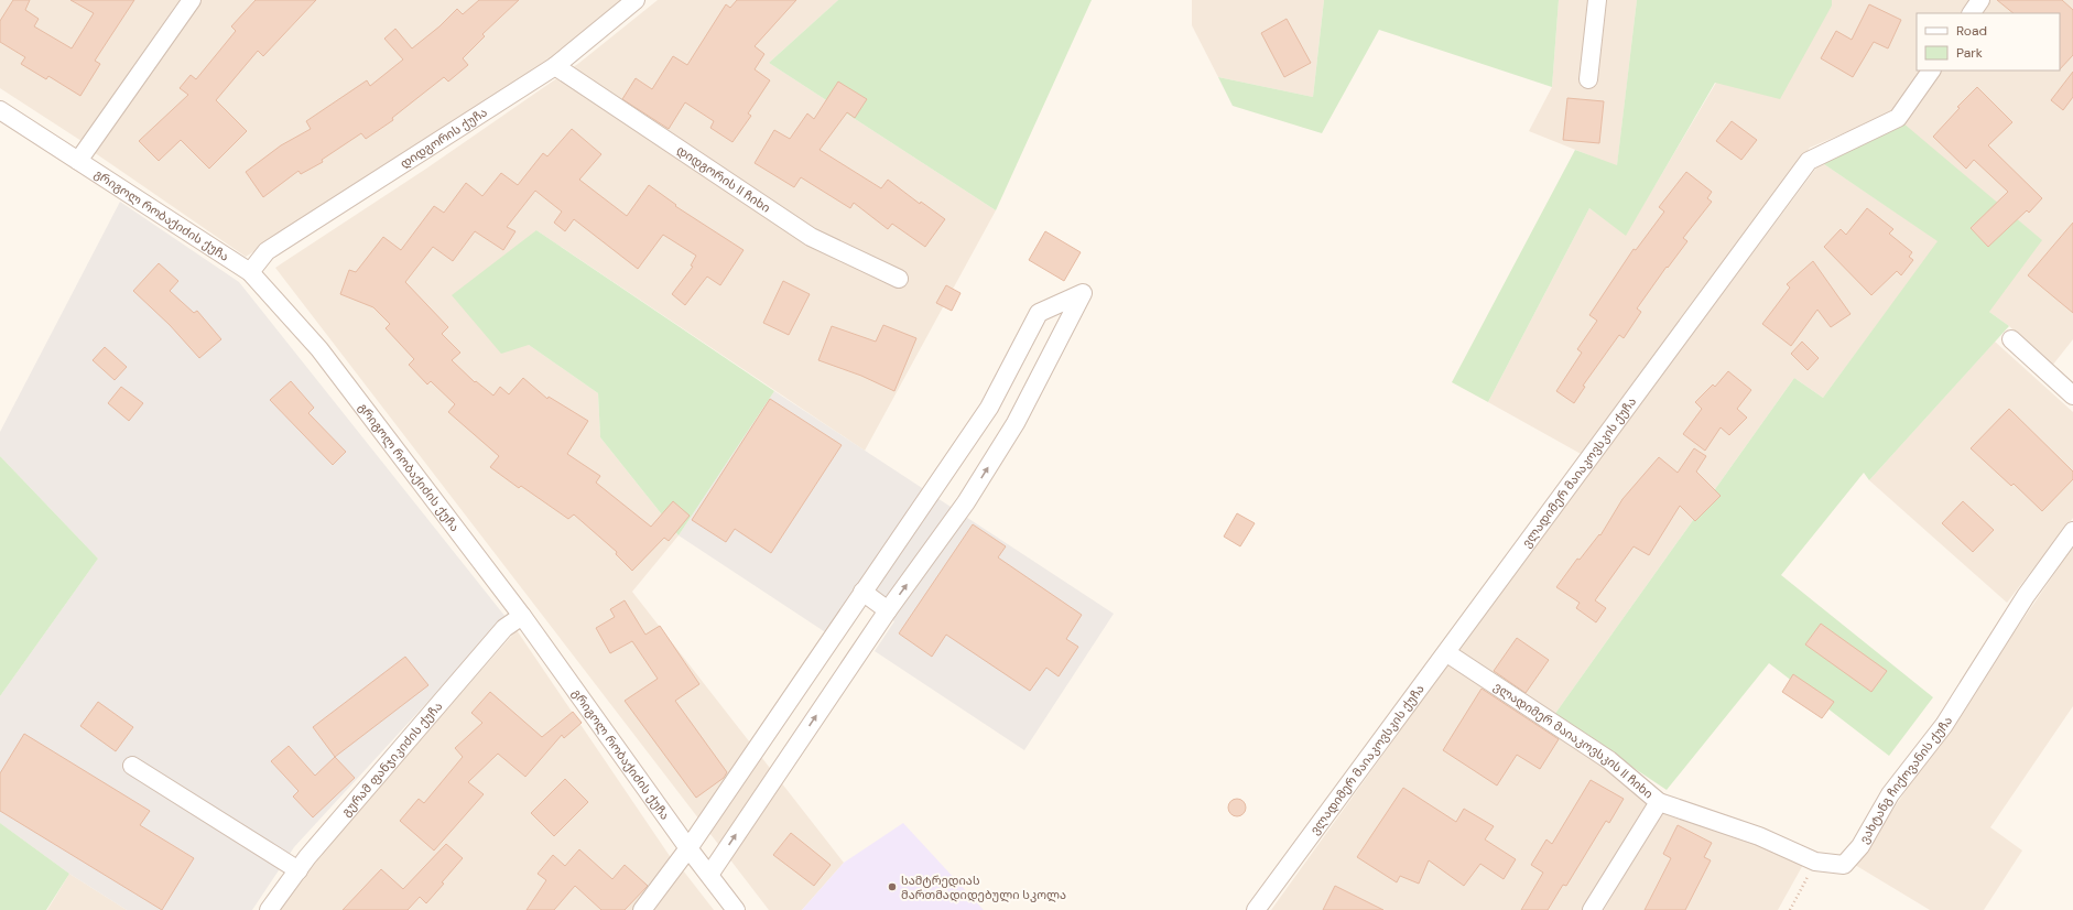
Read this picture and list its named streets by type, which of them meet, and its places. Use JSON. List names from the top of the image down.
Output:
{
  "streets": {
    "street": [
      "დიდგორის ქუჩა",
      "დიდგორის II ჩიხი",
      "გრიგოლ რობაქიძის ქუჩა",
      "ვლადიმერ მაიაკოვსკის ქუჩა",
      "ვლადიმერ მაიაკოვსკის II ჩიხი",
      "გურამ ფანჯიკიძის ქუჩა",
      "ვახტანგ ჩიქოვანის ქუჩა"
    ]
  },
  "crossings": [
    ["დიდგორის ქუჩა", "დიდგორის II ჩიხი"],
    ["დიდგორის ქუჩა", "გრიგოლ რობაქიძის ქუჩა"],
    ["გრიგოლ რობაქიძის ქუჩა", "გურამ ფანჯიკიძის ქუჩა"],
    ["ვლადიმერ მაიაკოვსკის ქუჩა", "ვლადიმერ მაიაკოვსკის II ჩიხი"],
    ["ვლადიმერ მაიაკოვსკის II ჩიხი", "ვახტანგ ჩიქოვანის ქუჩა"]
  ],
  "places": ["სამტრედიას მართმადიდებული სკოლა"],
  "legend": ["Road", "Park"]
}
